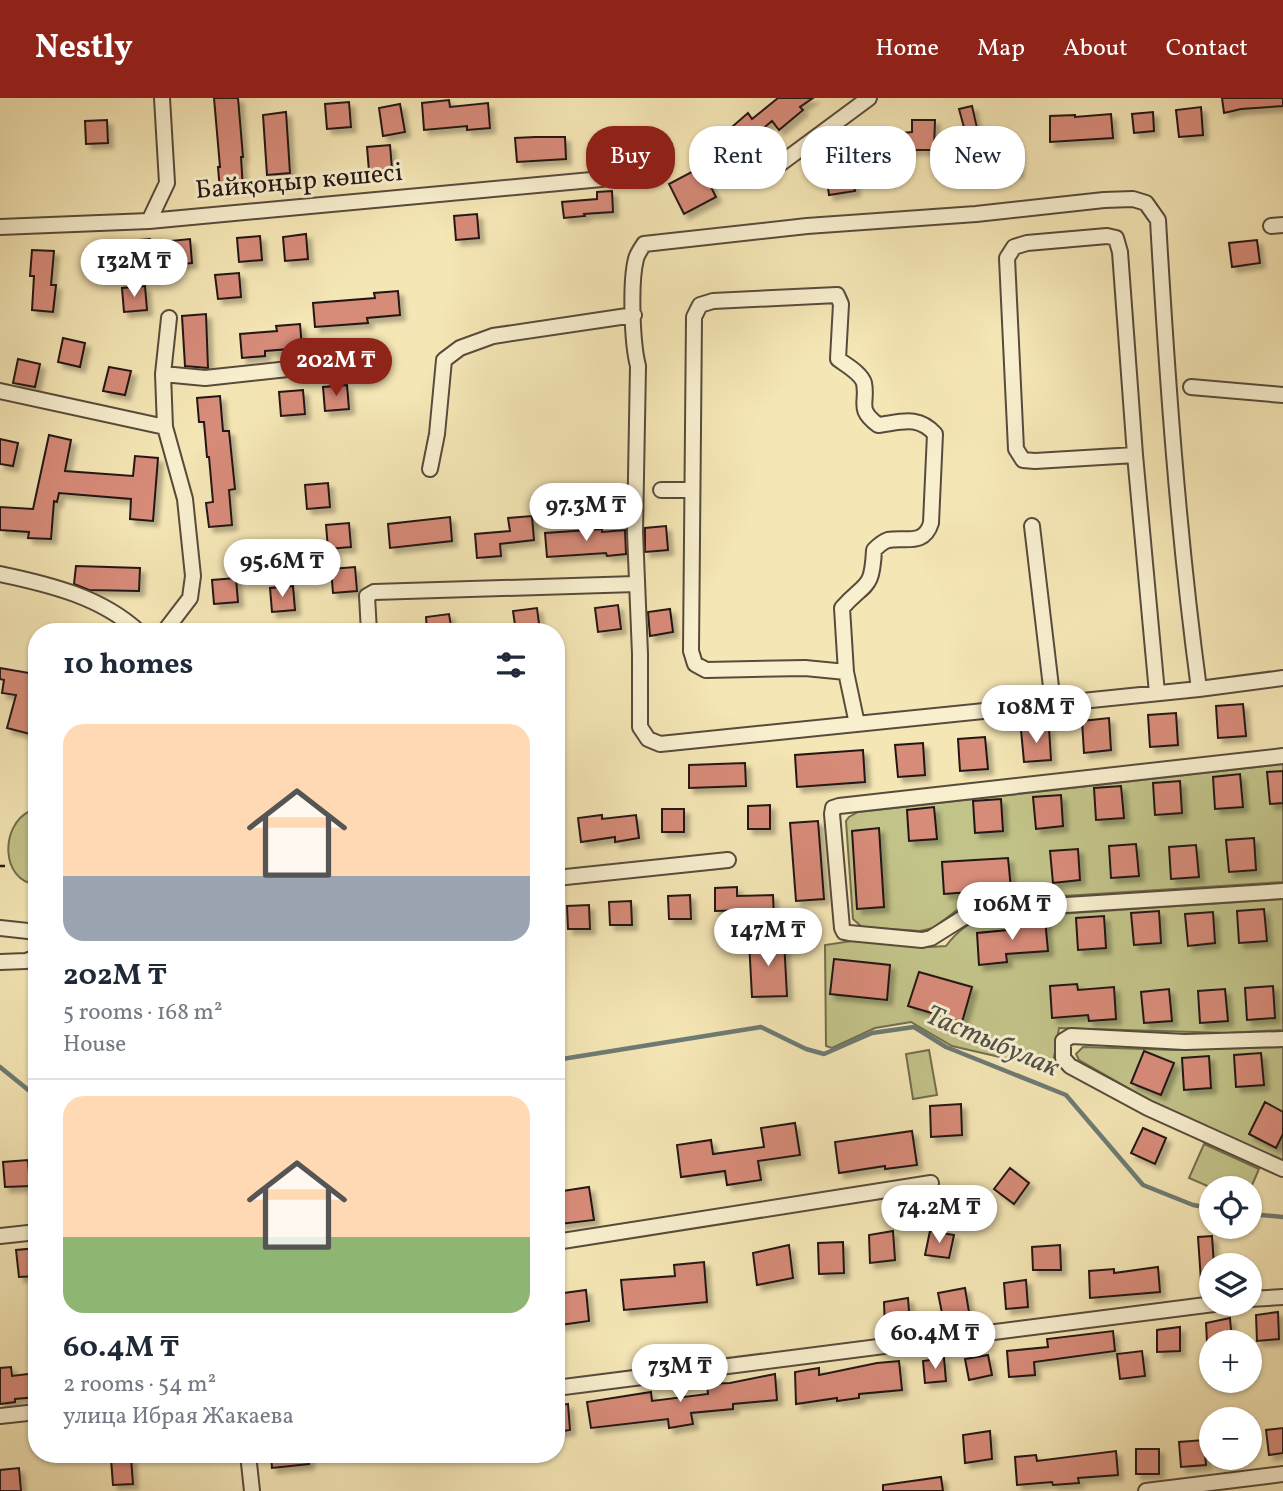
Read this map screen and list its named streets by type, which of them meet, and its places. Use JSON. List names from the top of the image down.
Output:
{
  "streets": {
    "street": ["Байқоңыр көшесі"]
  },
  "water": ["Тастыбулак"],
  "page": {
    "header": "Nestly",
    "nav": [
      "Home",
      "Map",
      "About",
      "Contact"
    ],
    "chip": [
      "Buy",
      "Rent",
      "Filters",
      "New"
    ],
    "price": [
      "132M ₸",
      "202M ₸",
      "97.3M ₸",
      "95.6M ₸",
      "108M ₸",
      "106M ₸",
      "147M ₸",
      "74.2M ₸",
      "60.4M ₸",
      "73M ₸"
    ],
    "heading": "10 homes",
    "list": [
      {
        "name": "202M ₸",
        "note": "5 rooms · 168 m² · House"
      },
      {
        "name": "60.4M ₸",
        "note": "2 rooms · 54 m² · улица Ибрая Жакаева"
      }
    ],
    "map_buttons": ["+", "−"]
  }
}
